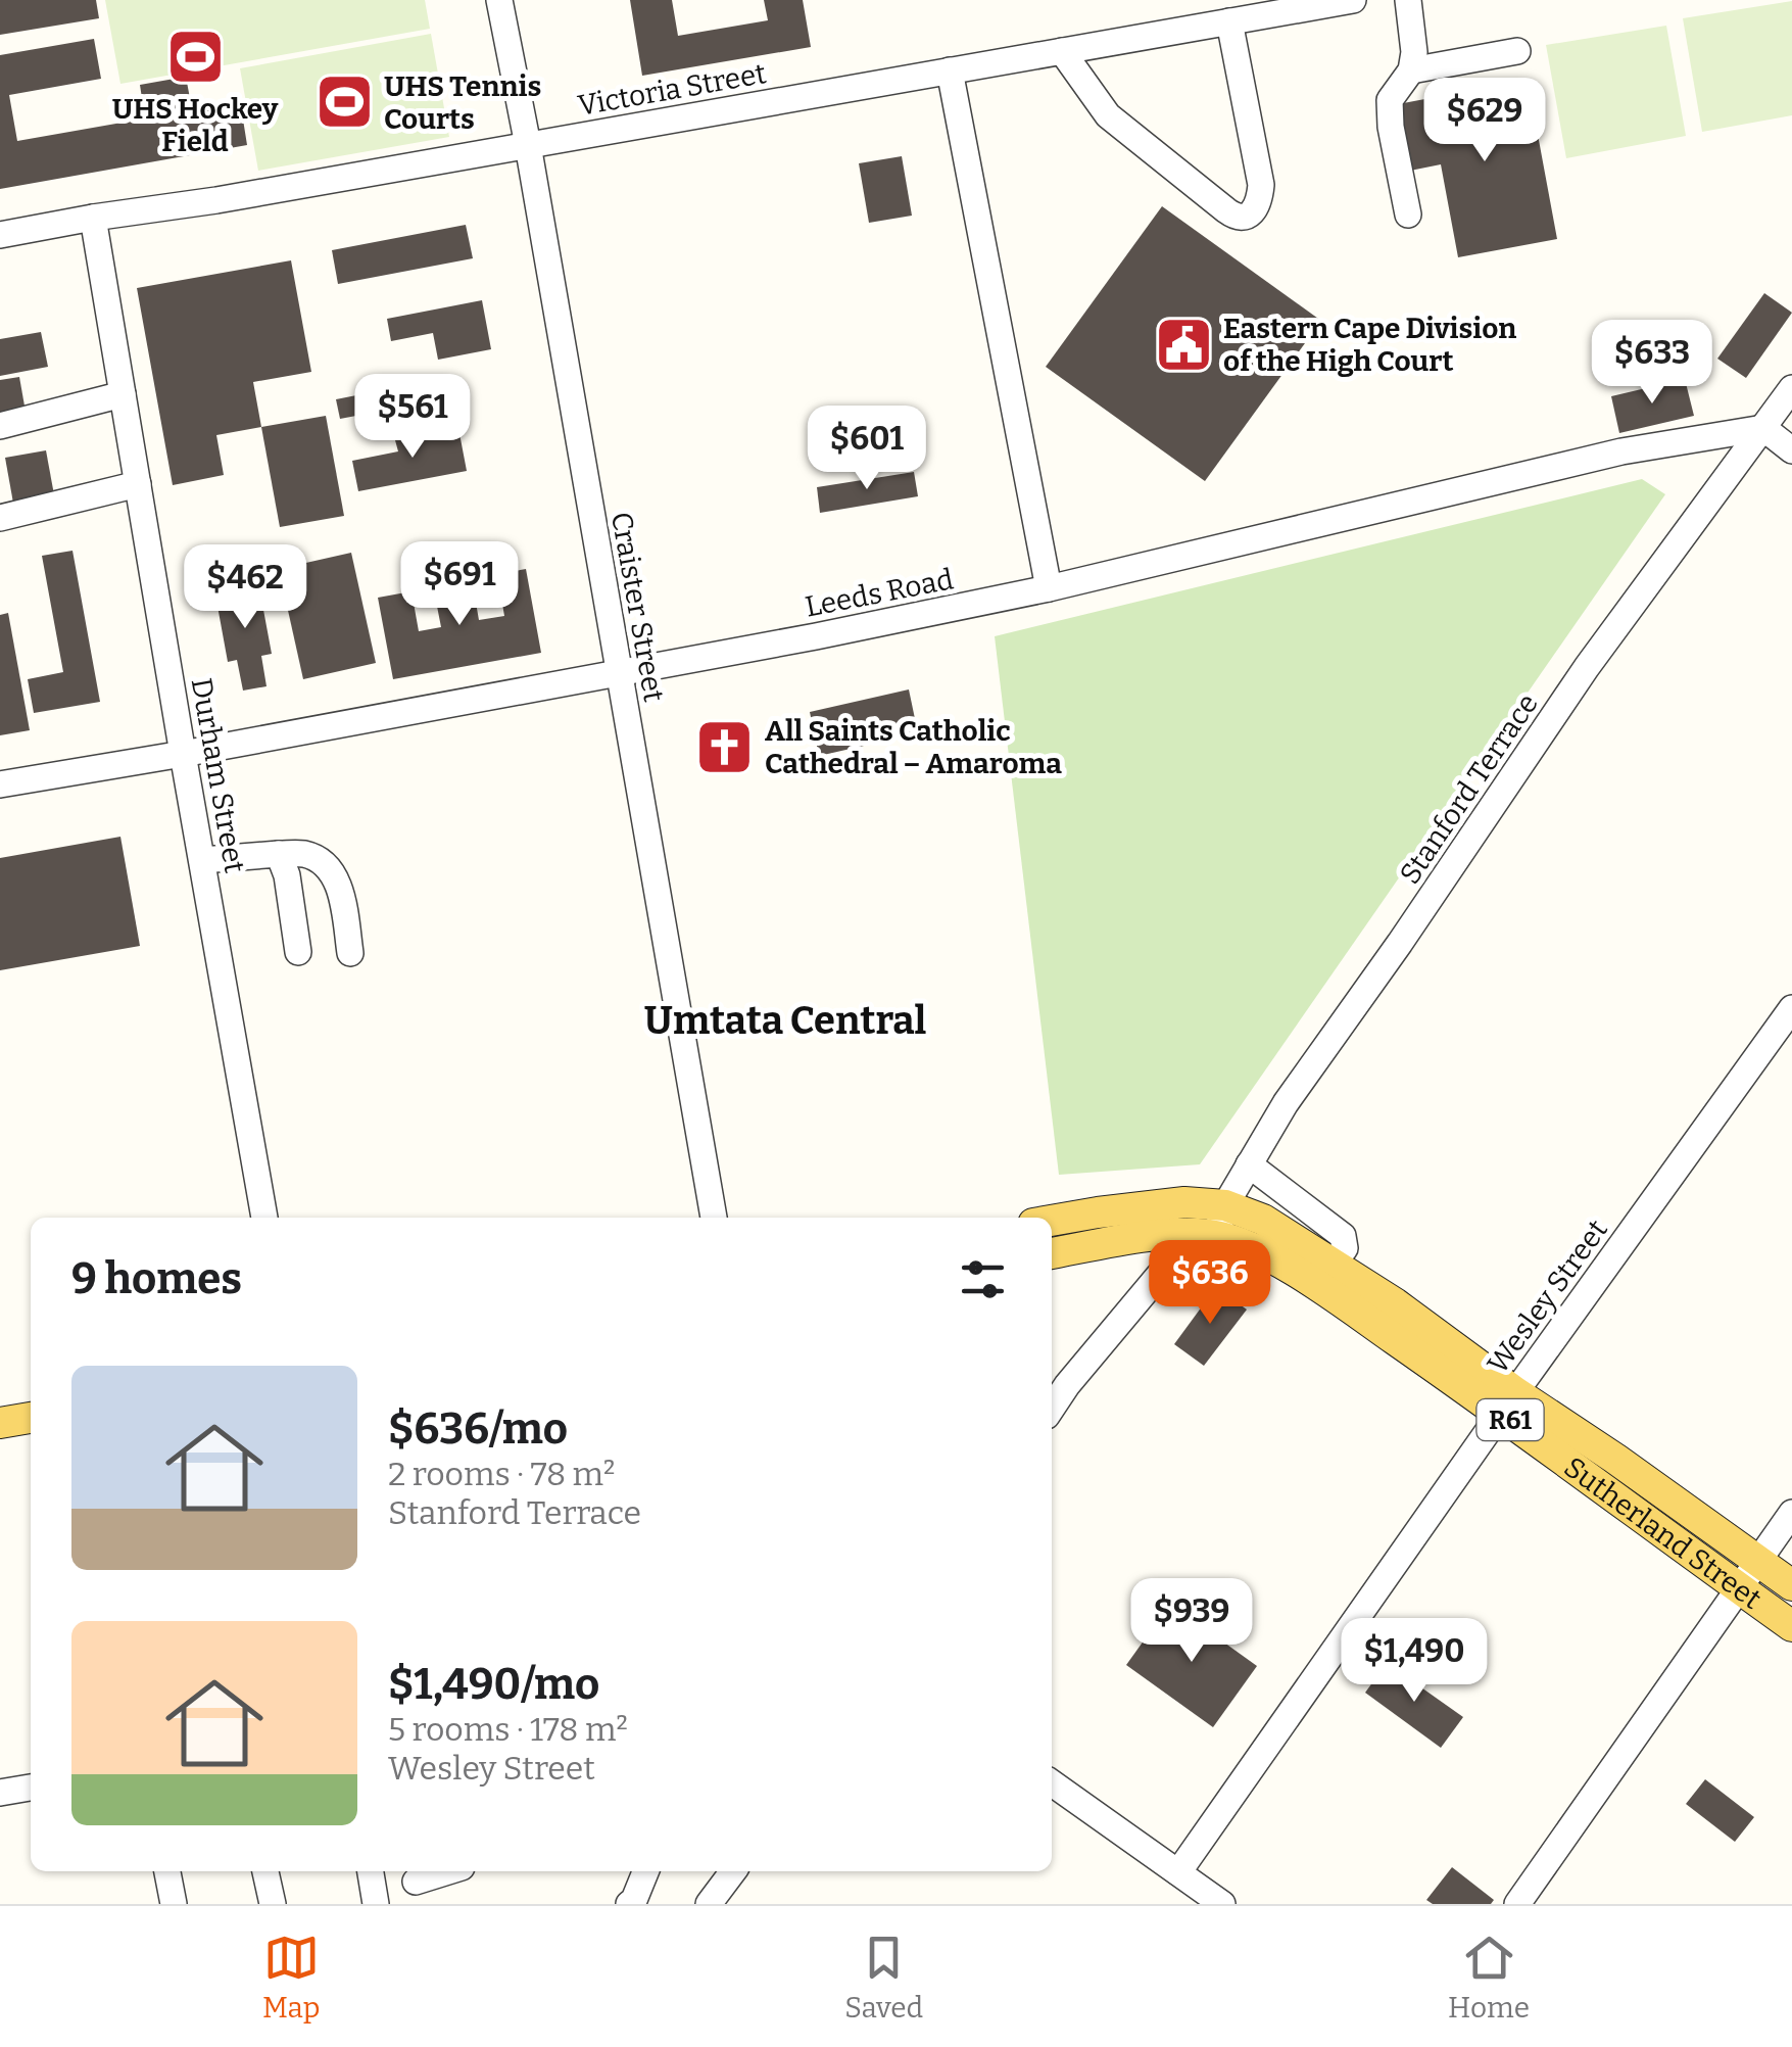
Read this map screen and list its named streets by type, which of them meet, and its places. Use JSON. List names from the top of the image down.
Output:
{
  "streets": {
    "main road": ["R61", "Sutherland Street"],
    "street": [
      "Victoria Street",
      "Leeds Road",
      "Craister Street",
      "Durham Street",
      "Stanford Terrace",
      "Wesley Street"
    ]
  },
  "crossings": [
    ["Victoria Street", "Craister Street"],
    ["Victoria Street", "Durham Street"],
    ["Leeds Road", "Craister Street"],
    ["Leeds Road", "Durham Street"],
    ["Leeds Road", "Stanford Terrace"],
    ["Stanford Terrace", "Sutherland Street"],
    ["Wesley Street", "Sutherland Street"]
  ],
  "districts": ["Umtata Central"],
  "places": {
    "sports": ["UHS Hockey Field", "UHS Tennis Courts"],
    "public building": ["Eastern Cape Division of the High Court"],
    "church": ["All Saints Catholic Cathedral – Amaroma"]
  },
  "page": {
    "price": [
      "$629",
      "$633",
      "$561",
      "$601",
      "$691",
      "$462",
      "$636",
      "$939",
      "$1,490"
    ],
    "heading": "9 homes",
    "list": [
      {
        "name": "$636/mo",
        "note": "2 rooms · 78 m² · Stanford Terrace"
      },
      {
        "name": "$1,490/mo",
        "note": "5 rooms · 178 m² · Wesley Street"
      }
    ],
    "tabs": ["Map", "Saved", "Home"]
  }
}
